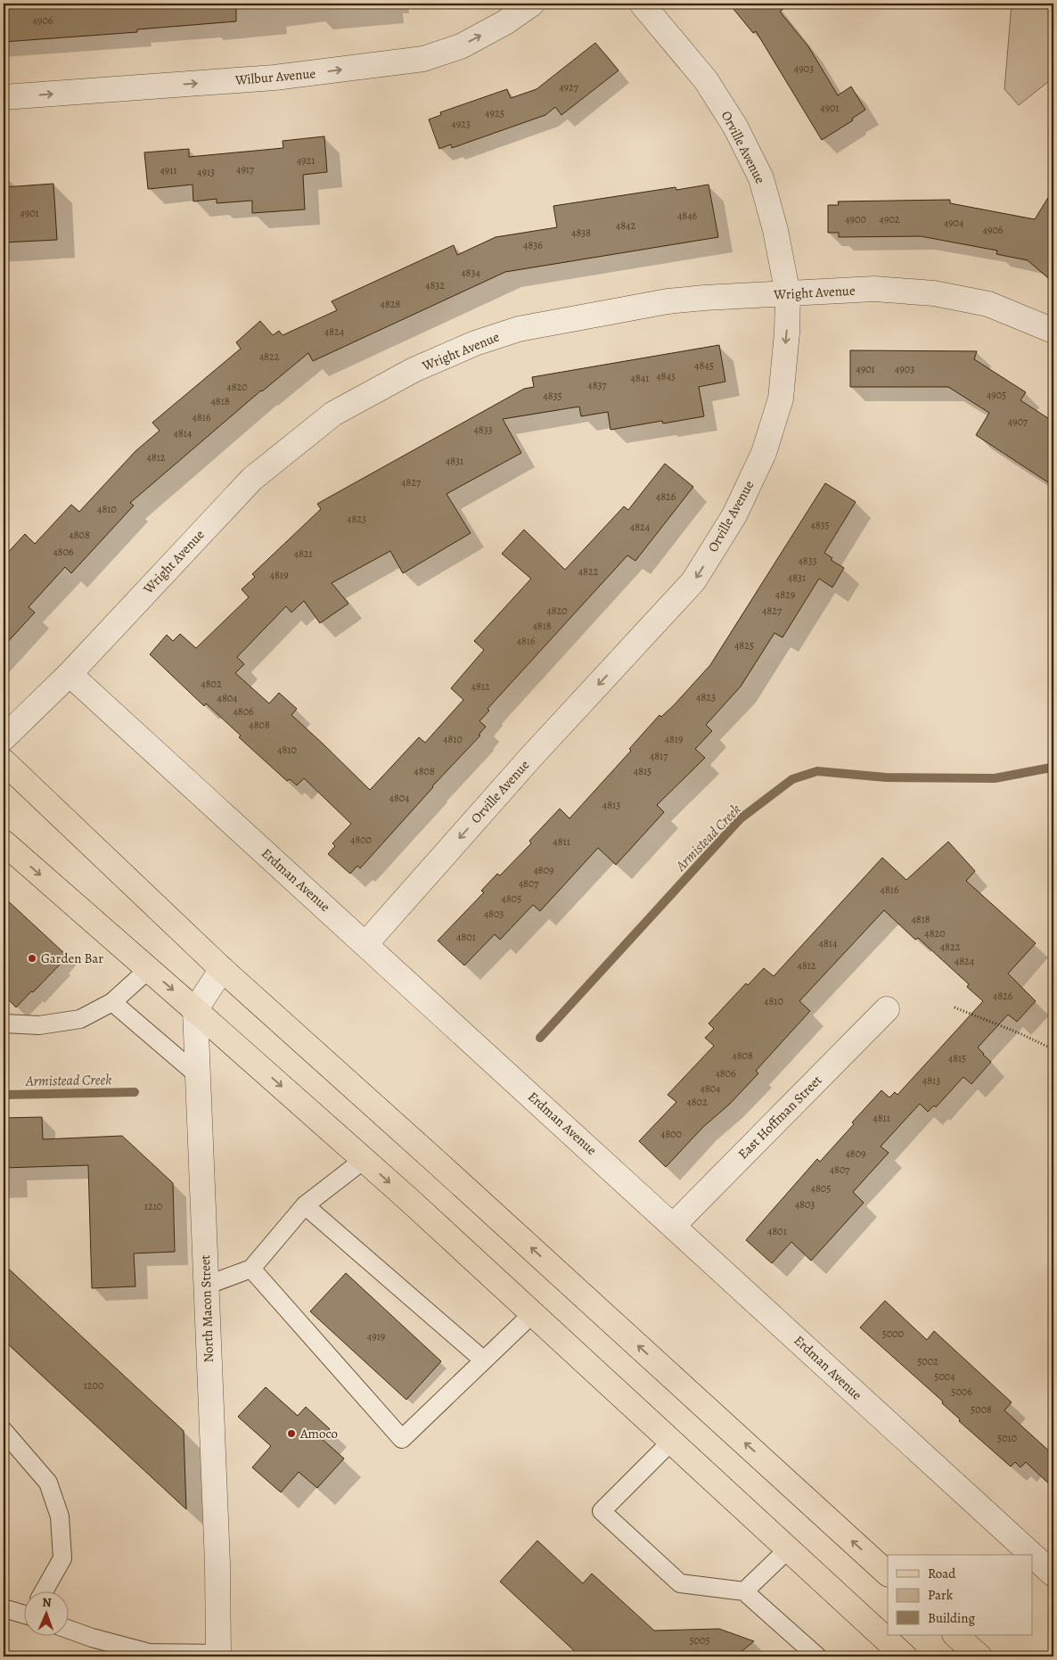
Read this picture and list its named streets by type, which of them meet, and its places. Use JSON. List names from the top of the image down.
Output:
{
  "streets": {
    "street": [
      "Wilbur Avenue",
      "Orville Avenue",
      "Wright Avenue",
      "Erdman Avenue",
      "East Hoffman Street",
      "North Macon Street"
    ]
  },
  "crossings": [
    ["Orville Avenue", "Wright Avenue"],
    ["Orville Avenue", "Erdman Avenue"],
    ["Wright Avenue", "Erdman Avenue"],
    ["Erdman Avenue", "East Hoffman Street"]
  ],
  "one_way": ["Wilbur Avenue", "Orville Avenue"],
  "water": ["Armistead Creek"],
  "places": ["Garden Bar", "Amoco"],
  "house_numbers": [
    "4906",
    "4903",
    "4927",
    "4901",
    "4925",
    "4923",
    "4921",
    "4917",
    "4911",
    "4913",
    "4901",
    "4846",
    "4900",
    "4902",
    "4904",
    "4842",
    "4906",
    "4838",
    "4836",
    "4834",
    "4832",
    "4828",
    "4824",
    "4822",
    "4845",
    "4901",
    "4903",
    "4843",
    "4841",
    "4837",
    "4820",
    "4905",
    "4835",
    "4818",
    "4816",
    "4907",
    "4833",
    "4814",
    "4812",
    "4831",
    "4827",
    "4826",
    "4810",
    "4823",
    "4835",
    "4824",
    "4808",
    "4806",
    "4821",
    "4833",
    "4822",
    "4819",
    "4831",
    "4829",
    "4820",
    "4827",
    "4818",
    "4816",
    "4825",
    "4802",
    "4812",
    "4823",
    "4804",
    "4806",
    "4808",
    "4810",
    "4819",
    "4810",
    "4817",
    "4808",
    "4815",
    "4804",
    "4813",
    "4800",
    "4811",
    "4809",
    "4807",
    "4816",
    "4805",
    "4803",
    "4818",
    "4820",
    "4801",
    "4814",
    "4822",
    "4824",
    "4812",
    "4826",
    "4810",
    "4808",
    "4815",
    "4806",
    "4813",
    "4804",
    "4802",
    "4811",
    "4800",
    "4809",
    "4807",
    "4805",
    "4803",
    "1210",
    "4801",
    "5000",
    "4919",
    "5002",
    "5004",
    "1200",
    "5006",
    "5008",
    "5010",
    "5005"
  ],
  "legend": ["Road", "Park", "Building"],
  "north": "top"
}
